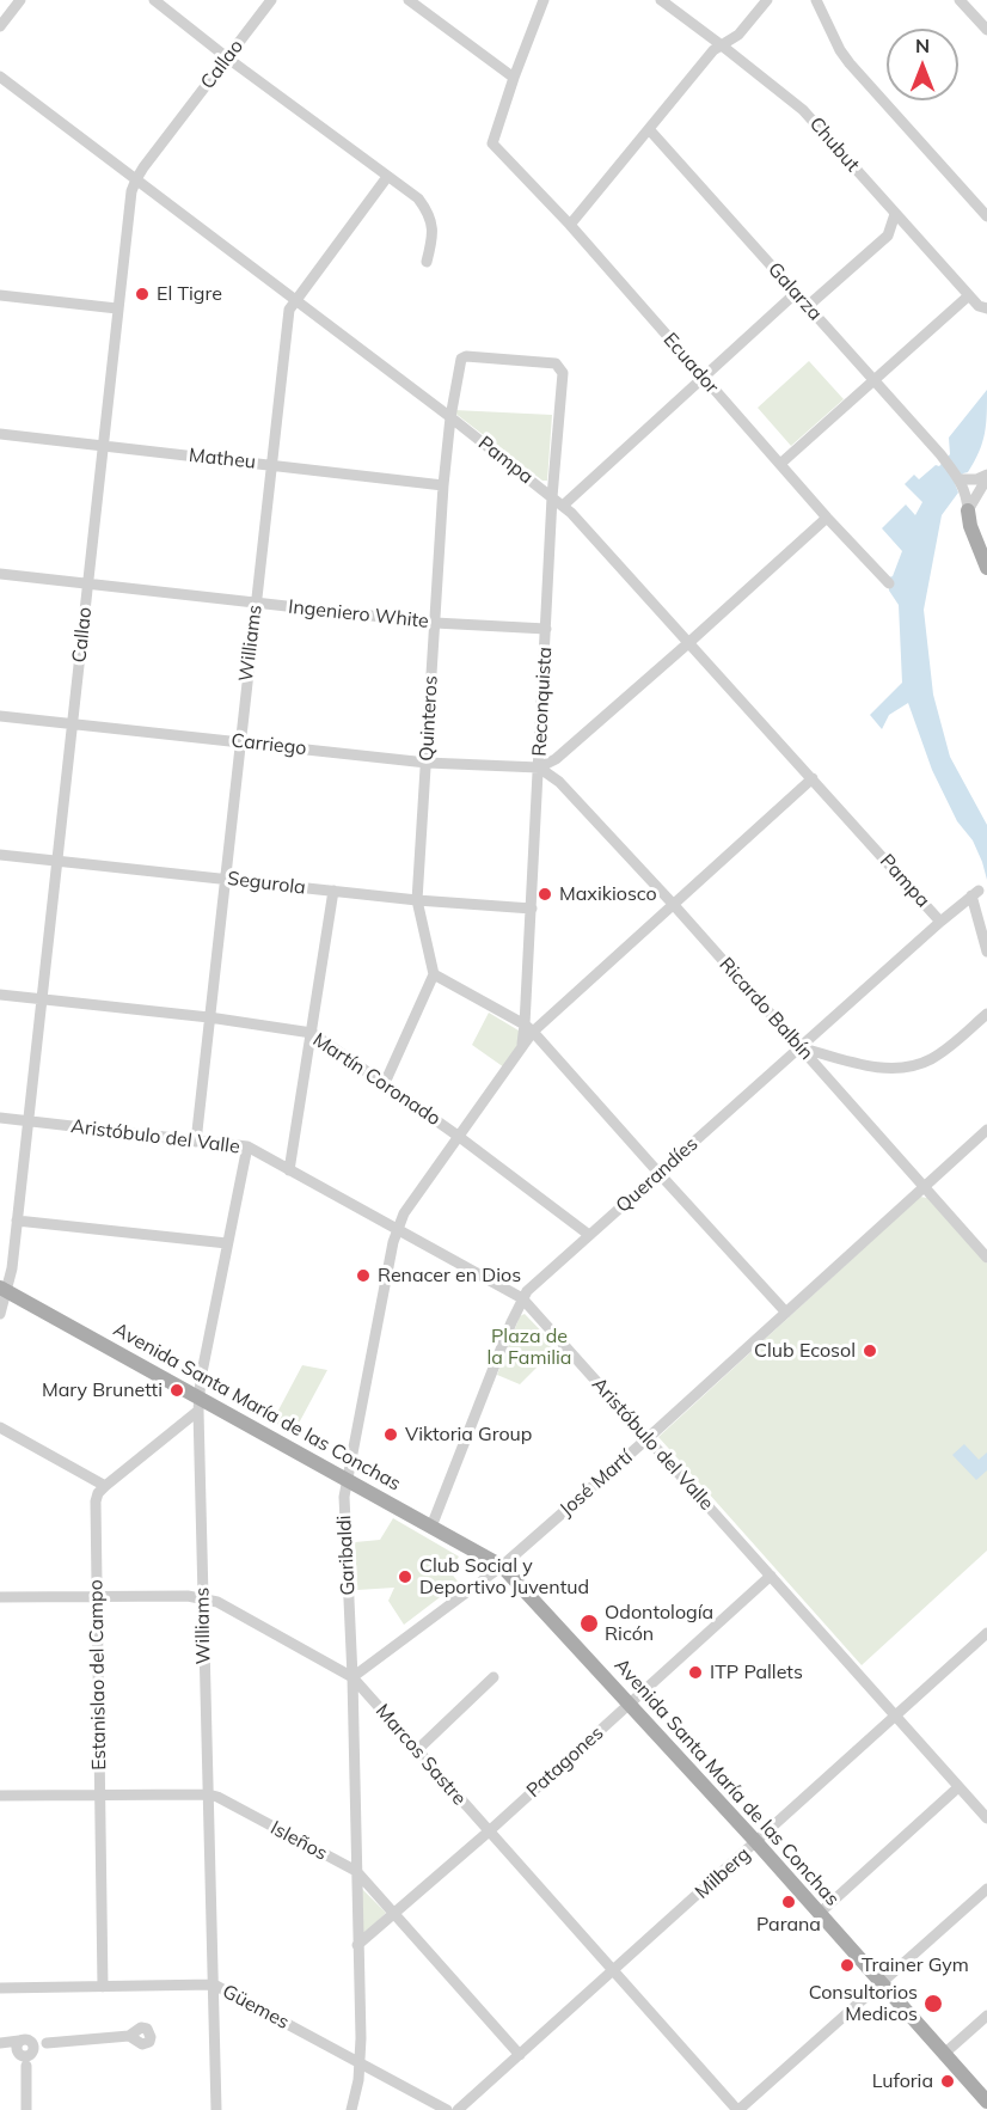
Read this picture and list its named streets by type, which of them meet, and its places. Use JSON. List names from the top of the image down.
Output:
{
  "streets": {
    "main road": ["Avenida Santa María de las Conchas"],
    "street": [
      "Callao",
      "Chubut",
      "Galarza",
      "Ecuador",
      "Matheu",
      "Pampa",
      "Ingeniero White",
      "Williams",
      "Reconquista",
      "Quinteros",
      "Carriego",
      "Segurola",
      "Ricardo Balbín",
      "Martín Coronado",
      "Aristóbulo del Valle",
      "Querandíes",
      "José Martí",
      "Garibaldi",
      "Estanislao del Campo",
      "Marcos Sastre",
      "Patagones",
      "Isleños",
      "Milberg",
      "Güemes"
    ]
  },
  "crossings": [
    ["Callao", "Matheu"],
    ["Callao", "Pampa"],
    ["Callao", "Ingeniero White"],
    ["Callao", "Carriego"],
    ["Callao", "Segurola"],
    ["Callao", "Martín Coronado"],
    ["Callao", "Aristóbulo del Valle"],
    ["Callao", "Avenida Santa María de las Conchas"],
    ["Matheu", "Williams"],
    ["Matheu", "Quinteros"],
    ["Pampa", "Williams"],
    ["Pampa", "Reconquista"],
    ["Pampa", "Quinteros"],
    ["Pampa", "Querandíes"],
    ["Pampa", "Garibaldi"],
    ["Ingeniero White", "Williams"],
    ["Ingeniero White", "Reconquista"],
    ["Ingeniero White", "Quinteros"],
    ["Williams", "Carriego"],
    ["Williams", "Segurola"],
    ["Williams", "Martín Coronado"],
    ["Williams", "Aristóbulo del Valle"],
    ["Williams", "Avenida Santa María de las Conchas"],
    ["Williams", "Marcos Sastre"],
    ["Williams", "Isleños"],
    ["Williams", "Güemes"],
    ["Reconquista", "Quinteros"],
    ["Reconquista", "Carriego"],
    ["Reconquista", "Segurola"],
    ["Reconquista", "Ricardo Balbín"],
    ["Reconquista", "Garibaldi"],
    ["Quinteros", "Carriego"],
    ["Quinteros", "Segurola"],
    ["Carriego", "Ricardo Balbín"],
    ["Ricardo Balbín", "Querandíes"],
    ["Ricardo Balbín", "José Martí"],
    ["Ricardo Balbín", "Garibaldi"],
    ["Martín Coronado", "Querandíes"],
    ["Martín Coronado", "Garibaldi"],
    ["Aristóbulo del Valle", "Querandíes"],
    ["Aristóbulo del Valle", "José Martí"],
    ["Aristóbulo del Valle", "Garibaldi"],
    ["Aristóbulo del Valle", "Patagones"],
    ["Aristóbulo del Valle", "Milberg"],
    ["Querandíes", "Avenida Santa María de las Conchas"],
    ["Avenida Santa María de las Conchas", "José Martí"],
    ["Avenida Santa María de las Conchas", "Garibaldi"],
    ["Avenida Santa María de las Conchas", "Patagones"],
    ["Avenida Santa María de las Conchas", "Milberg"],
    ["José Martí", "Garibaldi"],
    ["José Martí", "Marcos Sastre"],
    ["Garibaldi", "Marcos Sastre"],
    ["Garibaldi", "Patagones"],
    ["Garibaldi", "Isleños"],
    ["Garibaldi", "Güemes"],
    ["Estanislao del Campo", "Marcos Sastre"],
    ["Estanislao del Campo", "Isleños"],
    ["Estanislao del Campo", "Güemes"],
    ["Marcos Sastre", "Patagones"],
    ["Marcos Sastre", "Milberg"],
    ["Patagones", "Isleños"],
    ["Isleños", "Milberg"]
  ],
  "parks": ["Plaza de la Familia"],
  "places": [
    "El Tigre",
    "Maxikiosco",
    "Renacer en Dios",
    "Club Ecosol",
    "Mary Brunetti",
    "Viktoria Group",
    "Club Social y Deportivo Juventud",
    "Odontología Ricón",
    "ITP Pallets",
    "Parana",
    "Trainer Gym",
    "Consultorios Medicos",
    "Luforia"
  ],
  "north": "top"
}
